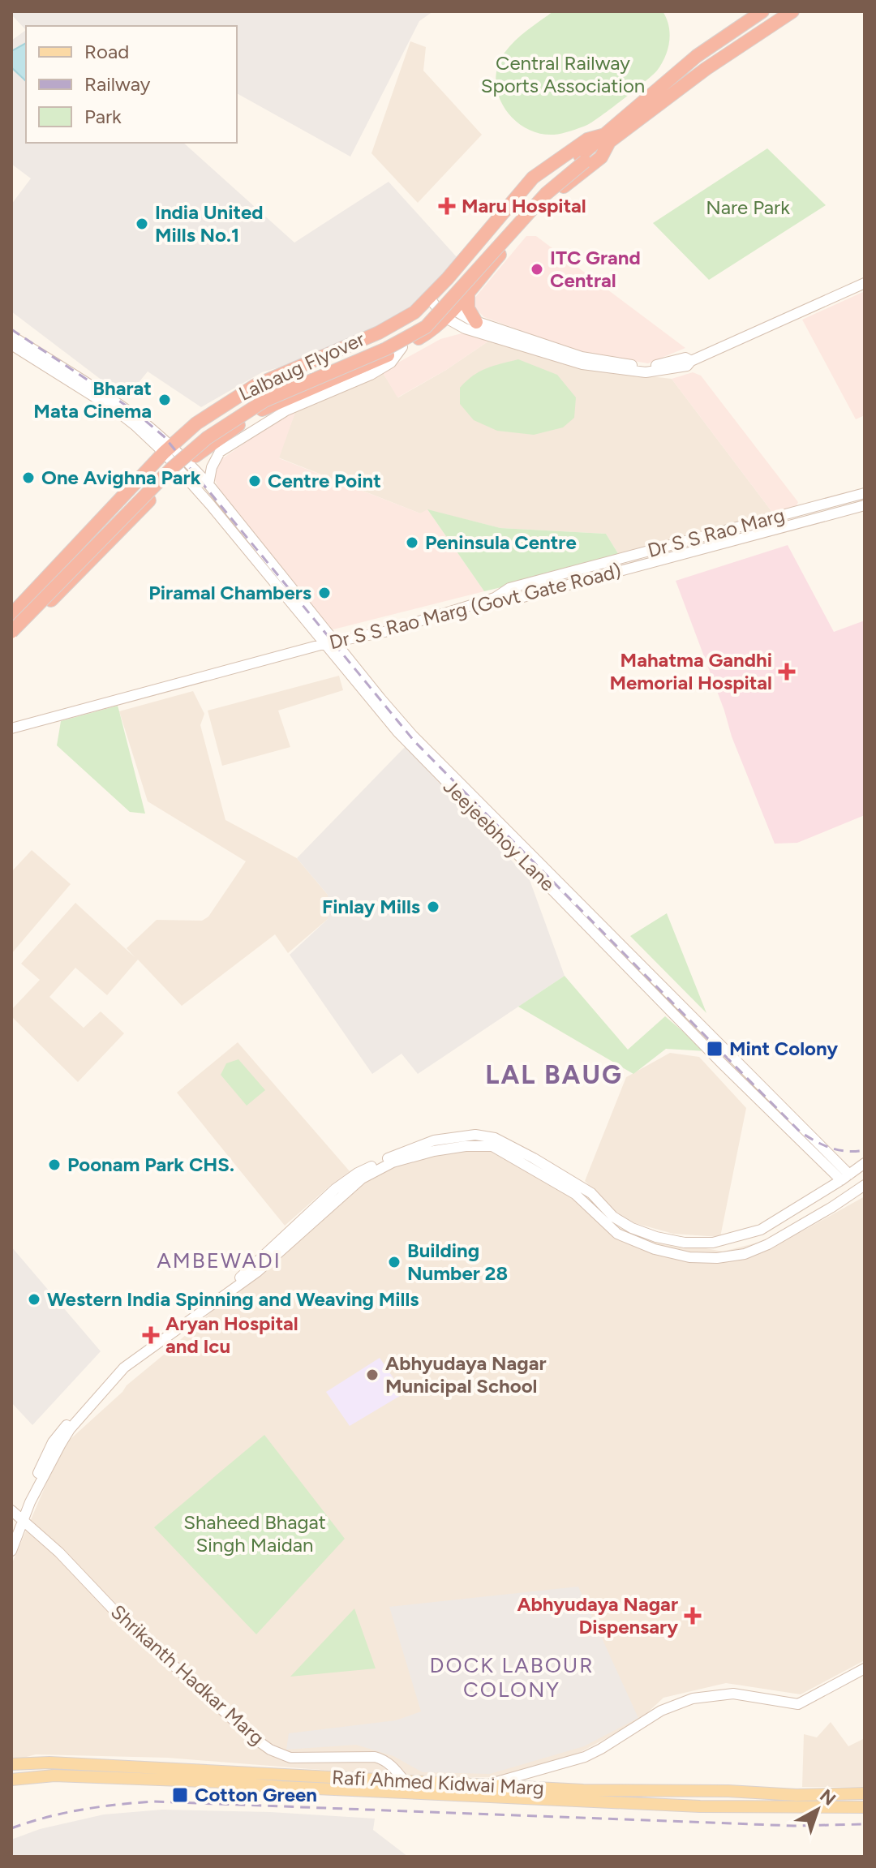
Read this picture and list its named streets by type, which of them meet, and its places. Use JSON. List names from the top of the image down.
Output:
{
  "streets": {
    "highway": ["Lalbaug Flyover"],
    "main road": ["Rafi Ahmed Kidwai Marg"],
    "street": [
      "Dr S S Rao Marg",
      "Dr S S Rao Marg (Govt Gate Road)",
      "Jeejeebhoy Lane",
      "Shrikanth Hadkar Marg"
    ]
  },
  "crossings": [
    ["Dr S S Rao Marg", "Dr S S Rao Marg (Govt Gate Road)"],
    ["Dr S S Rao Marg (Govt Gate Road)", "Jeejeebhoy Lane"],
    ["Shrikanth Hadkar Marg", "Rafi Ahmed Kidwai Marg"]
  ],
  "districts": ["LAL BAUG", "AMBEWADI", "DOCK LABOUR COLONY"],
  "parks": ["Central Railway Sports Association", "Nare Park", "Shaheed Bhagat Singh Maidan"],
  "places": {
    "health": [
      "Maru Hospital",
      "Mahatma Gandhi Memorial Hospital",
      "Aryan Hospital and Icu",
      "Abhyudaya Nagar Dispensary"
    ],
    "other": [
      "India United Mills No.1",
      "ITC Grand Central",
      "Bharat Mata Cinema",
      "One Avighna Park",
      "Centre Point",
      "Peninsula Centre",
      "Piramal Chambers",
      "Finlay Mills",
      "Poonam Park CHS.",
      "Building Number 28",
      "Western India Spinning and Weaving Mills",
      "Abhyudaya Nagar Municipal School"
    ],
    "transit": ["Mint Colony", "Cotton Green"]
  },
  "legend": ["Road", "Railway", "Park"],
  "north": "top right"
}
